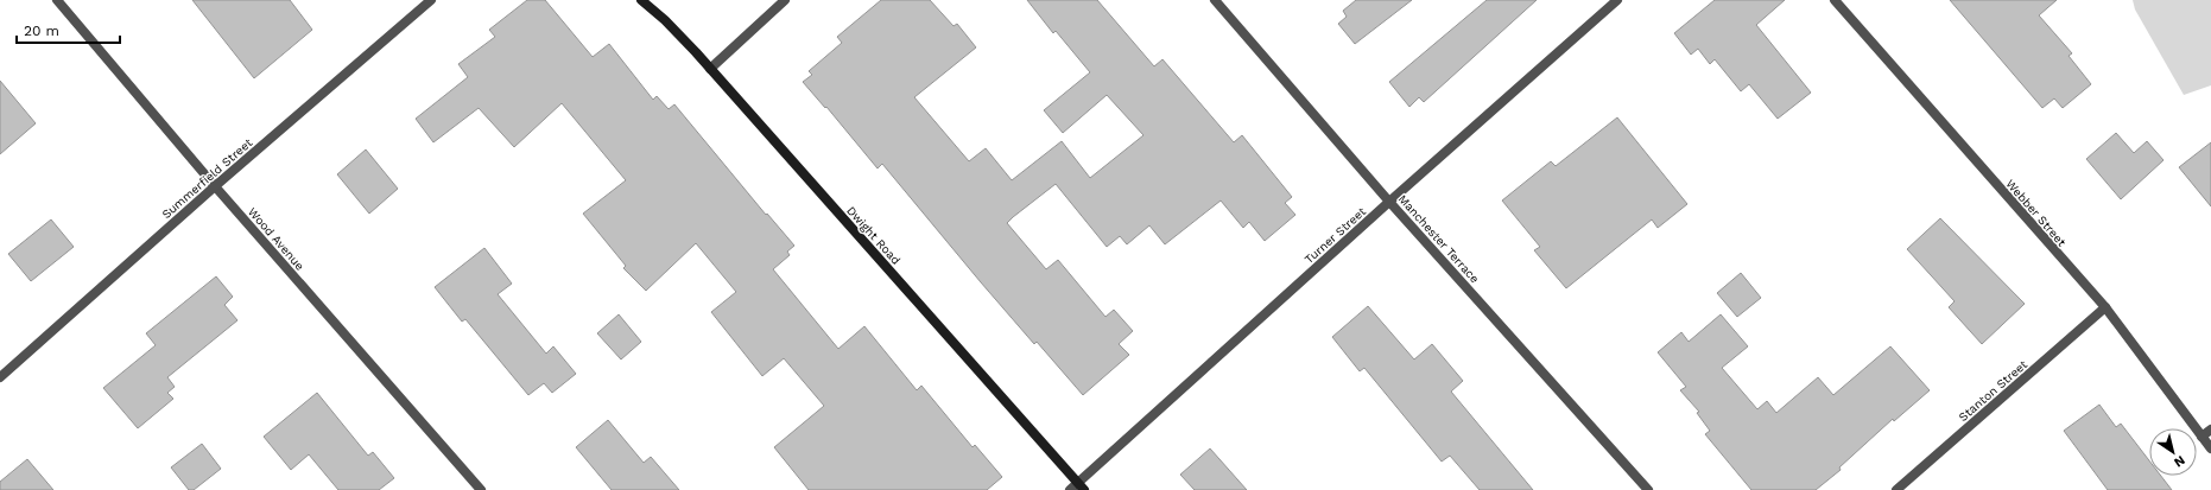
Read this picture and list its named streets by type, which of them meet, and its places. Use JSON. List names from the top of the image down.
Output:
{
  "streets": {
    "main road": ["Dwight Road"],
    "street": [
      "Summerfield Street",
      "Webber Street",
      "Turner Street",
      "Wood Avenue",
      "Manchester Terrace",
      "Stanton Street"
    ]
  },
  "crossings": [
    ["Summerfield Street", "Wood Avenue"],
    ["Webber Street", "Stanton Street"],
    ["Dwight Road", "Turner Street"],
    ["Turner Street", "Manchester Terrace"]
  ],
  "scale_bar": "20 m",
  "north": "bottom right"
}
